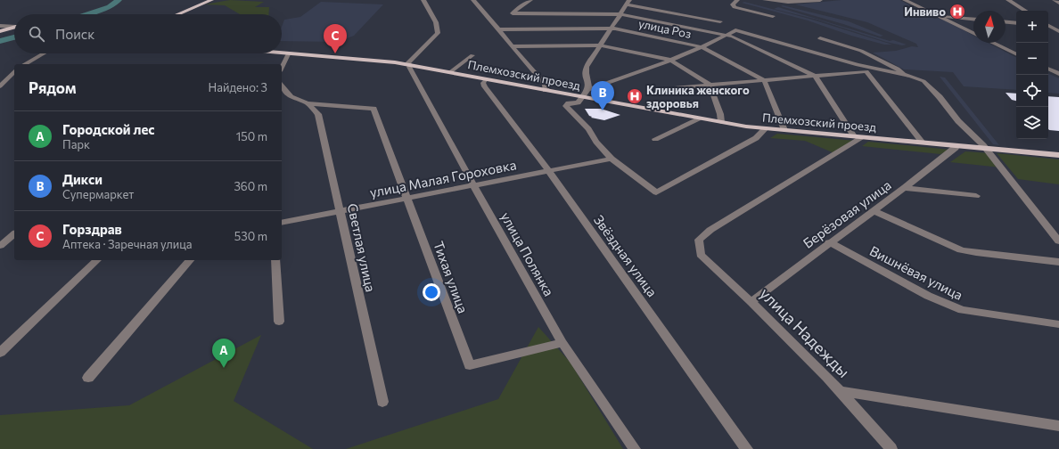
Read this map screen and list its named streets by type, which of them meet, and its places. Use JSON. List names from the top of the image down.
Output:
{
  "streets": {
    "main road": ["Племхозский проезд"],
    "street": [
      "улица Роз",
      "улица Малая Гороховка",
      "Берёзовая улица",
      "Светлая улица",
      "улица Полянка",
      "Звёздная улица",
      "Вишнёвая улица",
      "Тихая улица",
      "улица Надежды"
    ]
  },
  "crossings": [
    ["Племхозский проезд", "Берёзовая улица"],
    ["Племхозский проезд", "улица Полянка"],
    ["Племхозский проезд", "Звёздная улица"],
    ["Племхозский проезд", "улица Надежды"],
    ["улица Малая Гороховка", "Светлая улица"],
    ["улица Малая Гороховка", "улица Полянка"],
    ["улица Малая Гороховка", "Звёздная улица"],
    ["улица Малая Гороховка", "Тихая улица"],
    ["Берёзовая улица", "Вишнёвая улица"],
    ["Берёзовая улица", "улица Надежды"],
    ["Светлая улица", "Тихая улица"],
    ["улица Полянка", "Тихая улица"]
  ],
  "places": {
    "hospital": ["Инвиво", "Клиника женского здоровья"]
  },
  "north": "top",
  "page": {
    "map_buttons": ["+", "−"],
    "search": "Поиск",
    "pins": ["C", "B", "A"],
    "heading": ["Рядом", "Найдено: 3"],
    "list": [
      {
        "mark": "A",
        "name": "Городской лес",
        "note": "Парк",
        "value": "150 m"
      },
      {
        "mark": "B",
        "name": "Дикси",
        "note": "Супермаркет",
        "value": "360 m"
      },
      {
        "mark": "C",
        "name": "Горздрав",
        "note": "Аптека · Заречная улица",
        "value": "530 m"
      }
    ]
  }
}
